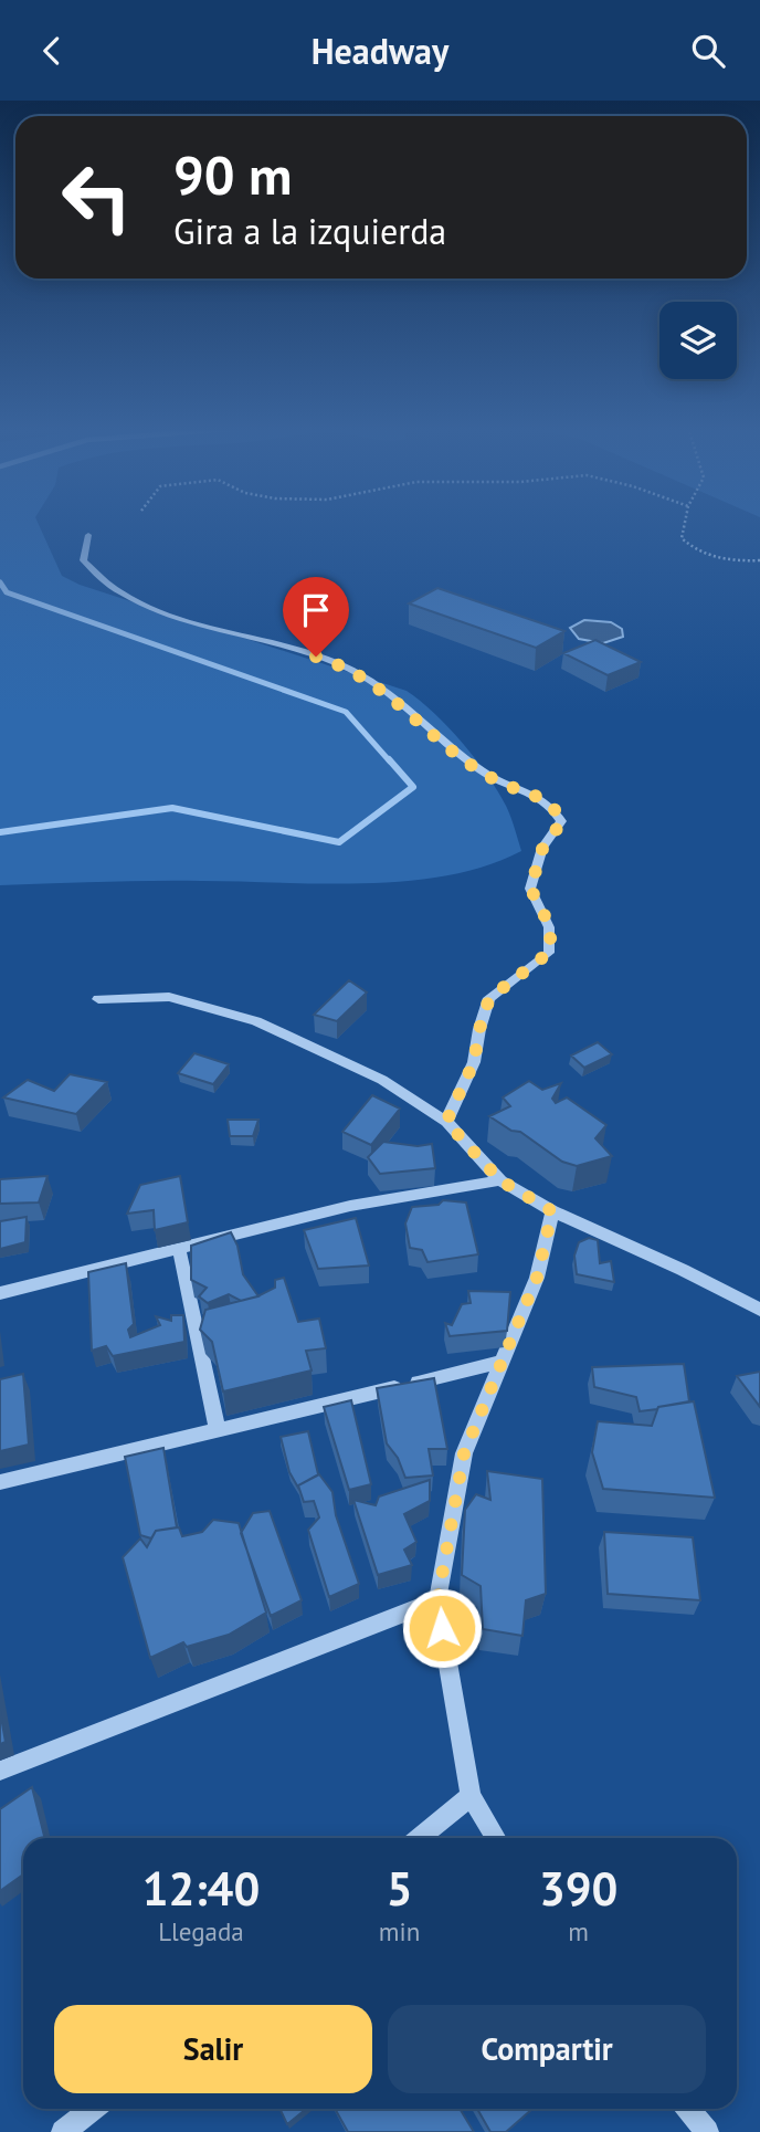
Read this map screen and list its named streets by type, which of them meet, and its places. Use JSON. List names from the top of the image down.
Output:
{
  "page": {
    "header": "Headway",
    "turn": ["90 m", "Gira a la izquierda"],
    "eta": [
      "12:40",
      "Llegada",
      "5",
      "min",
      "390",
      "m"
    ],
    "buttons": ["Salir", "Compartir"]
  }
}
